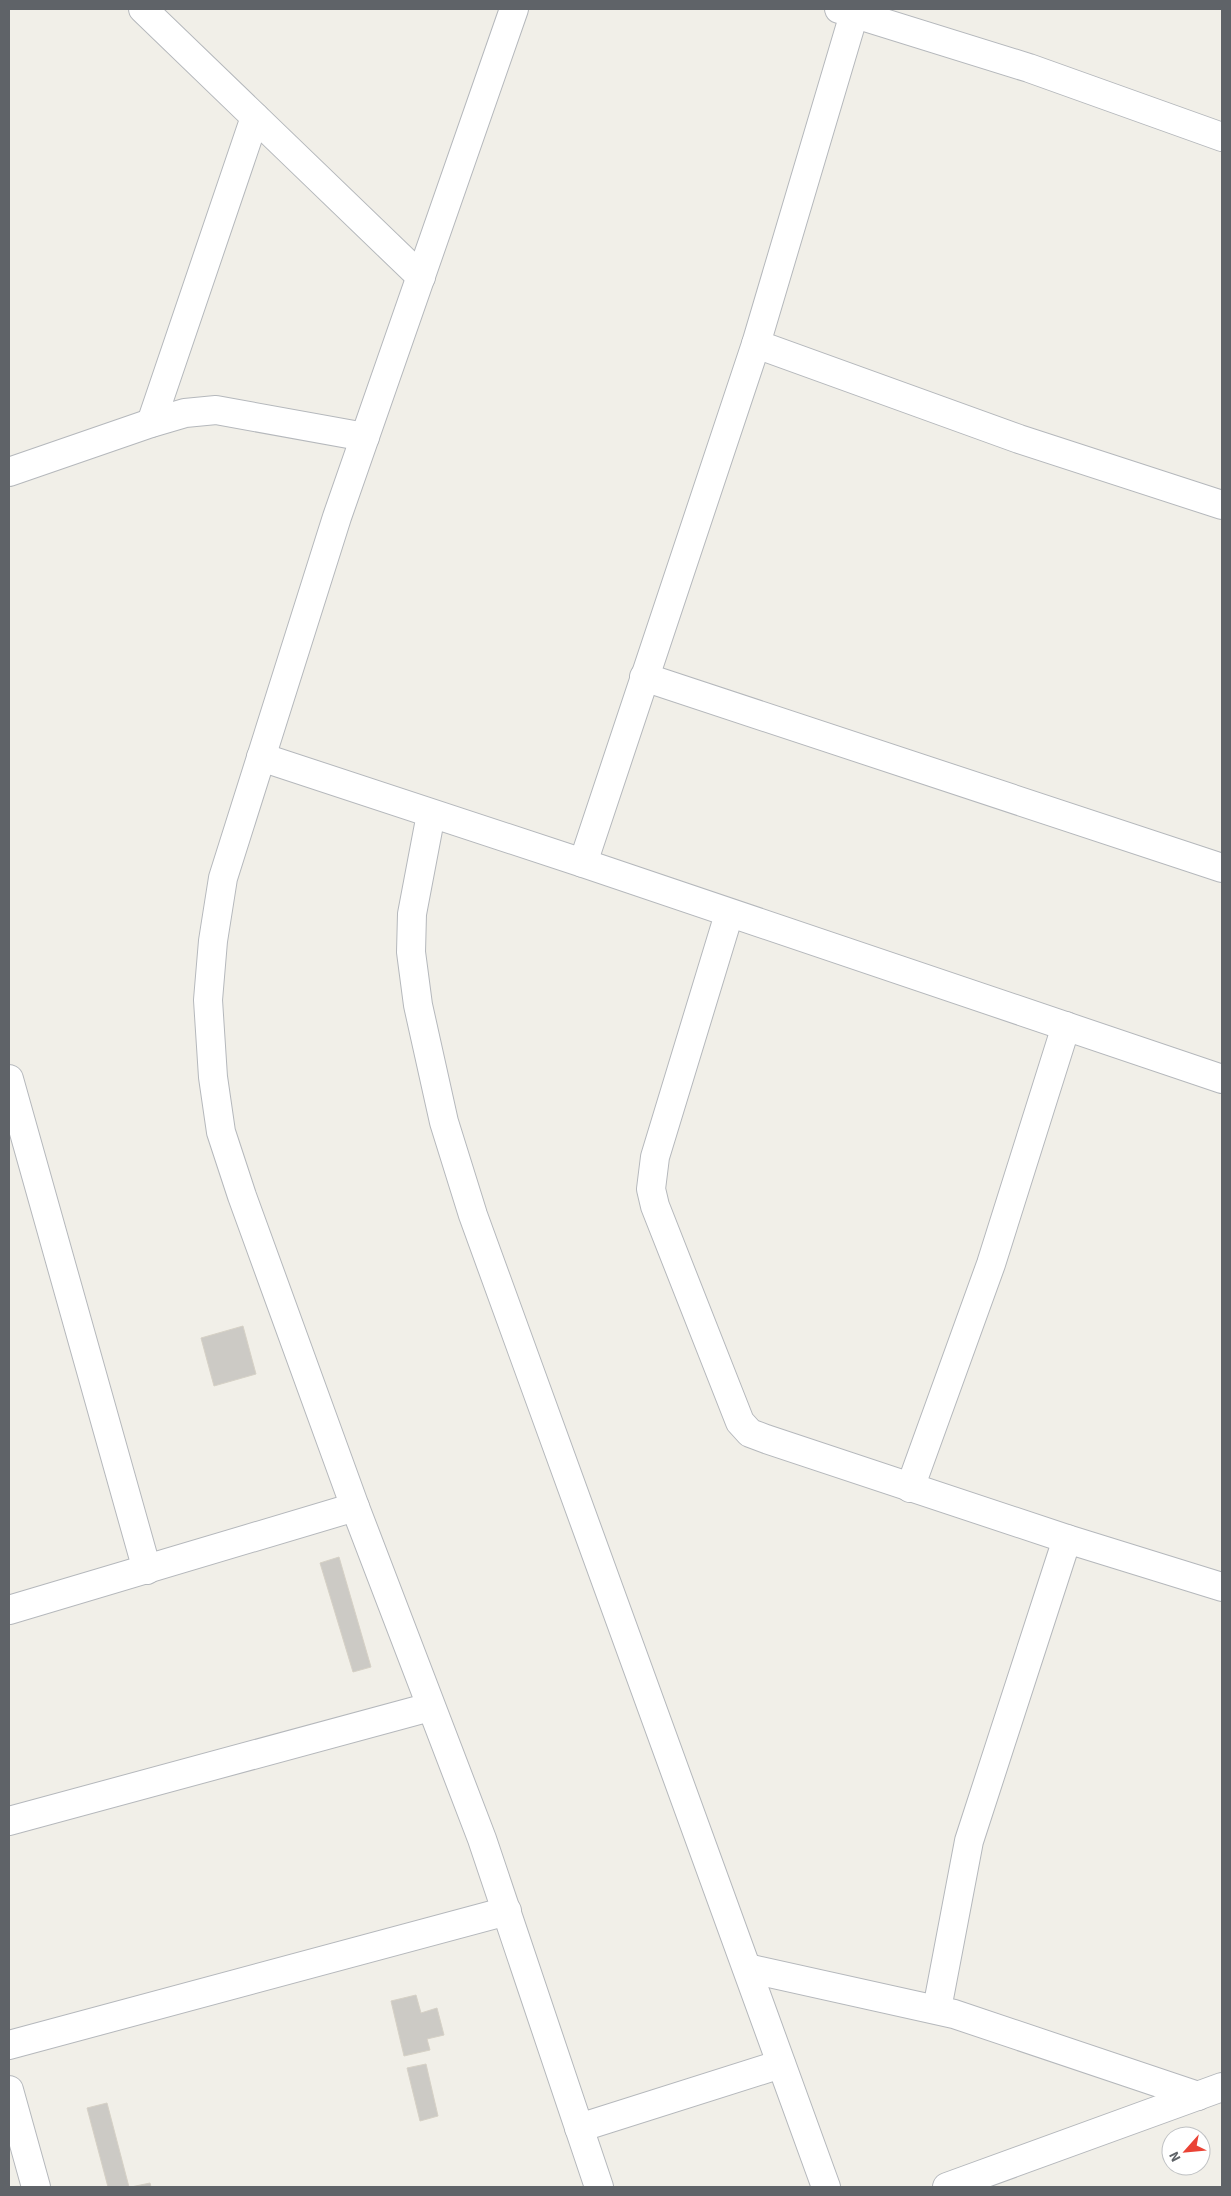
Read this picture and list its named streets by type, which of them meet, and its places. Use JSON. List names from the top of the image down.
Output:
{
  "north": "bottom left"
}
